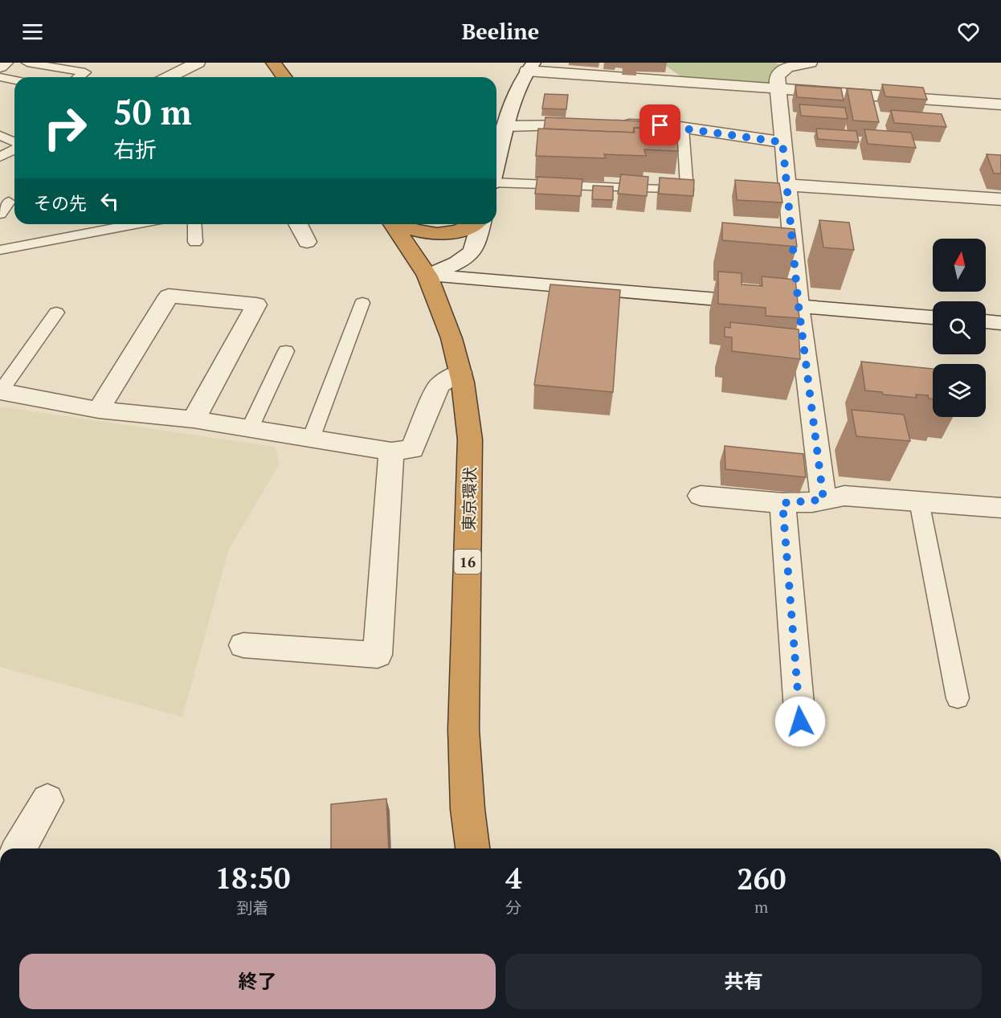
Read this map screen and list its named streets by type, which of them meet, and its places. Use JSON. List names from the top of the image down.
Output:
{
  "streets": {
    "highway": ["東京環状", "16"]
  },
  "north": "top",
  "page": {
    "header": "Beeline",
    "turn": ["50 m", "右折"],
    "then": "その先",
    "eta": [
      "18:50",
      "到着",
      "4",
      "分",
      "260",
      "m"
    ],
    "buttons": ["終了", "共有"]
  }
}
